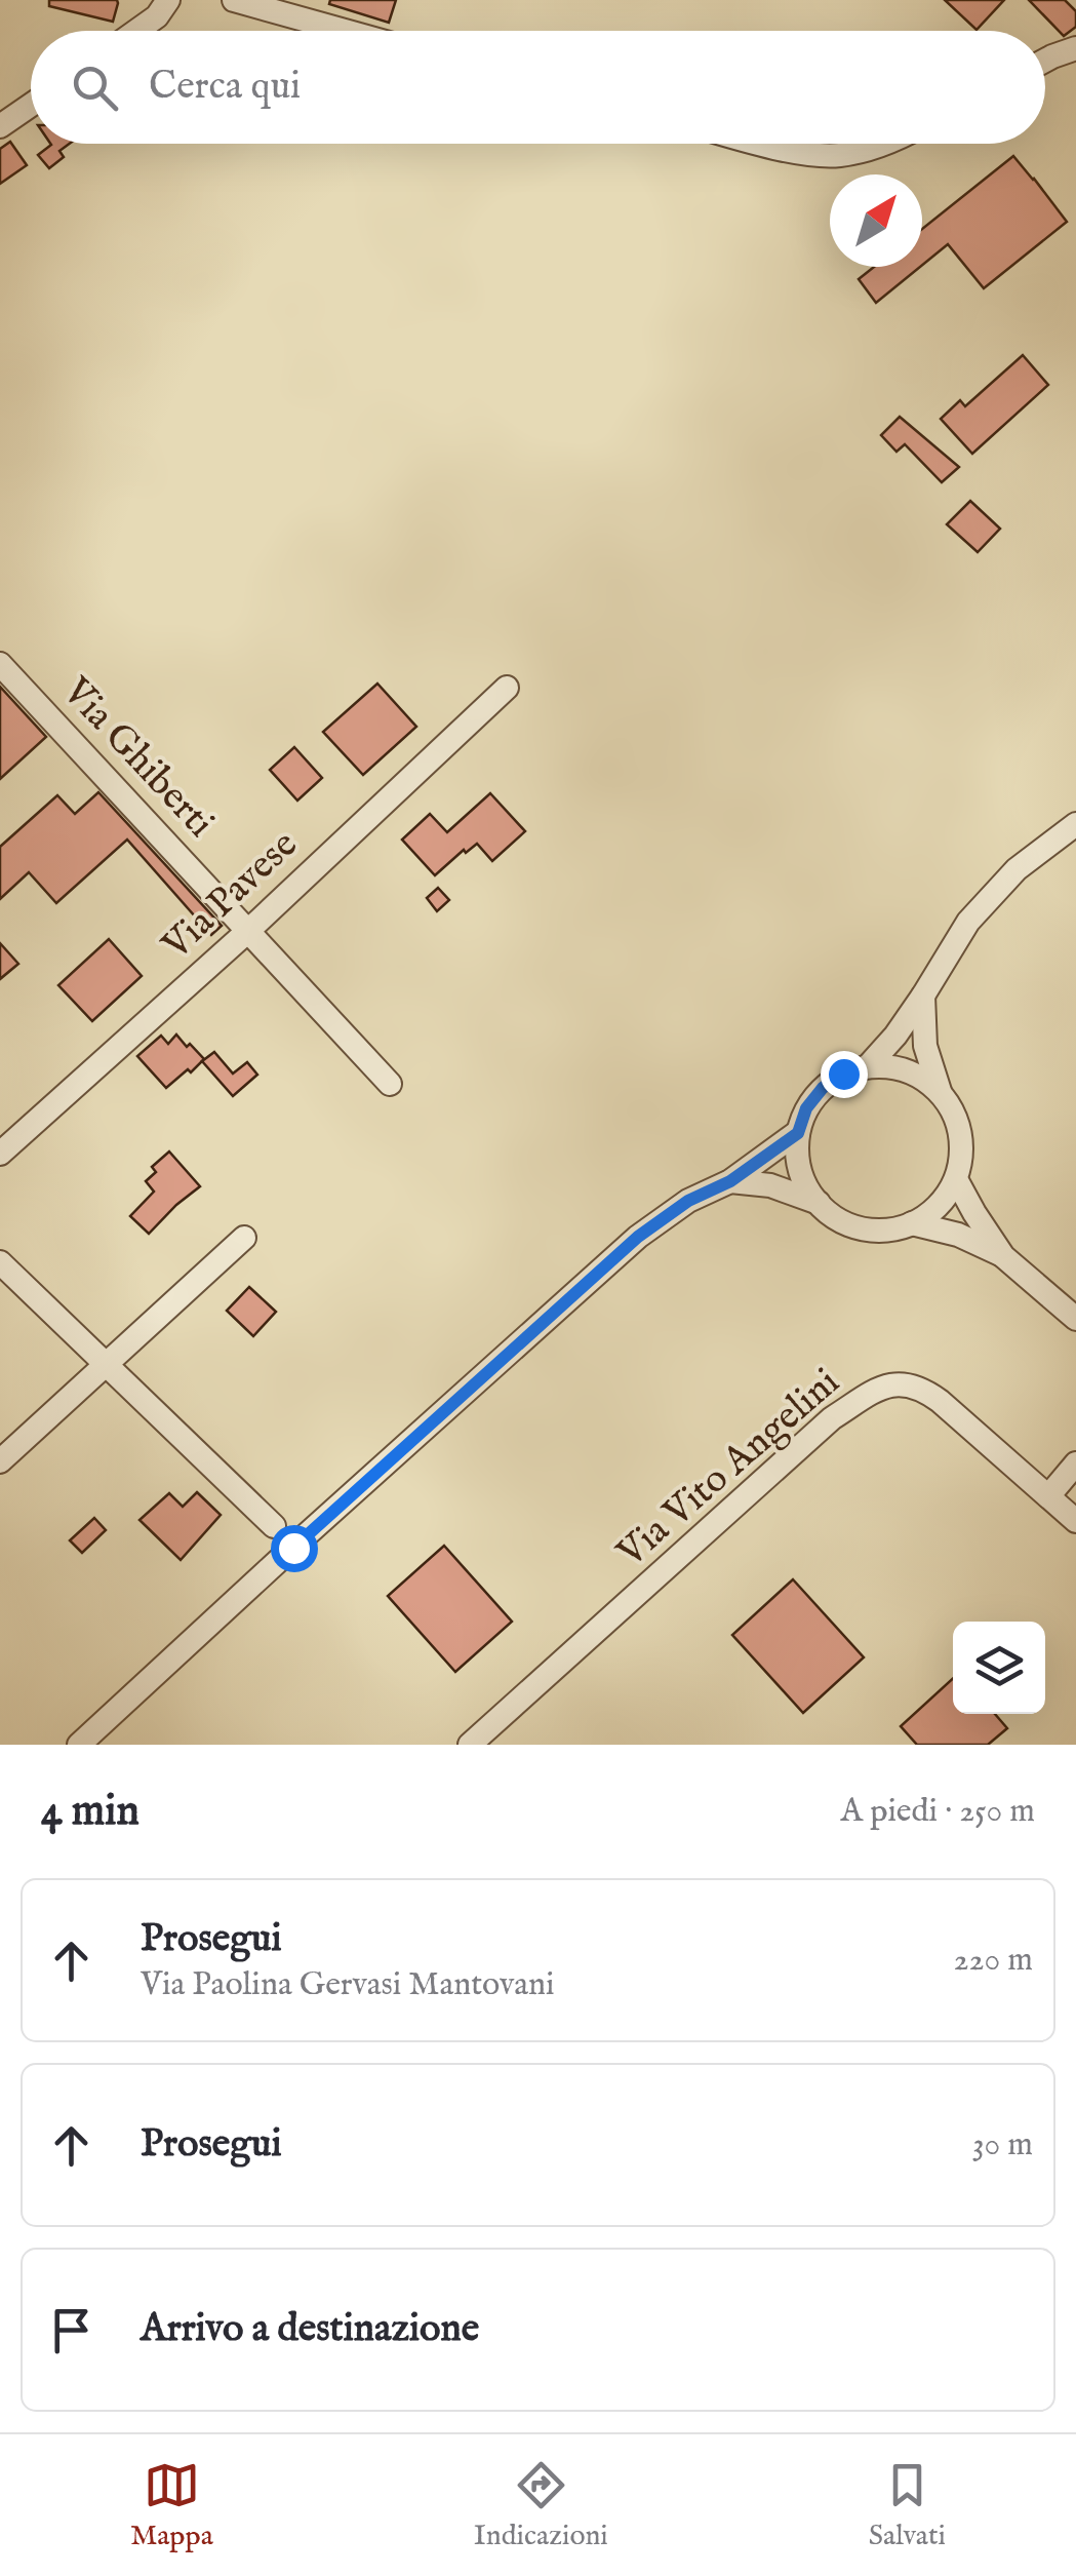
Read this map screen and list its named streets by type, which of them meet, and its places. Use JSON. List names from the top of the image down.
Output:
{
  "streets": {
    "street": ["Via Ghiberti", "Via Pavese", "Via Vito Angelini"]
  },
  "crossings": [
    ["Via Ghiberti", "Via Pavese"]
  ],
  "north": "top right",
  "page": {
    "search": "Cerca qui",
    "heading": ["4 min", "A piedi · 250 m"],
    "list": [
      ["Prosegui", "Via Paolina Gervasi Mantovani", "220 m"],
      ["Prosegui", "30 m"],
      "Arrivo a destinazione"
    ],
    "nav": ["Mappa", "Indicazioni", "Salvati"]
  }
}
